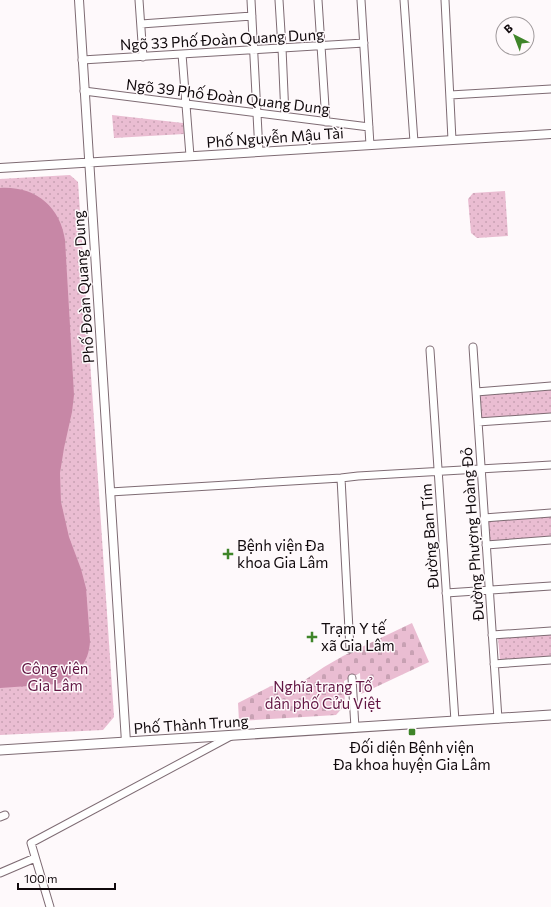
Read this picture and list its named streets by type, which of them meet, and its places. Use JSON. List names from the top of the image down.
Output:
{
  "streets": {
    "main road": ["Phố Thành Trung"],
    "street": [
      "Ngõ 33 Phố Đoàn Quang Dung",
      "Ngõ 39 Phố Đoàn Quang Dung",
      "Phố Nguyễn Mậu Tài",
      "Phố Đoàn Quang Dung",
      "Đường Phượng Hoàng Đỏ",
      "Đường Ban Tím"
    ]
  },
  "crossings": [
    ["Ngõ 33 Phố Đoàn Quang Dung", "Phố Đoàn Quang Dung"],
    ["Ngõ 39 Phố Đoàn Quang Dung", "Phố Đoàn Quang Dung"],
    ["Phố Nguyễn Mậu Tài", "Phố Đoàn Quang Dung"],
    ["Phố Đoàn Quang Dung", "Phố Thành Trung"],
    ["Đường Phượng Hoàng Đỏ", "Phố Thành Trung"],
    ["Đường Ban Tím", "Phố Thành Trung"]
  ],
  "parks": ["Công viên Gia Lâm", "Nghĩa trang Tổ dân phố Cửu Việt"],
  "places": {
    "health": ["Bệnh viện Đa khoa Gia Lâm", "Trạm Y tế xã Gia Lâm"],
    "transit": ["Đối diện Bệnh viện Đa khoa huyện Gia Lâm"]
  },
  "scale_bar": "100 m",
  "north": "top left"
}
